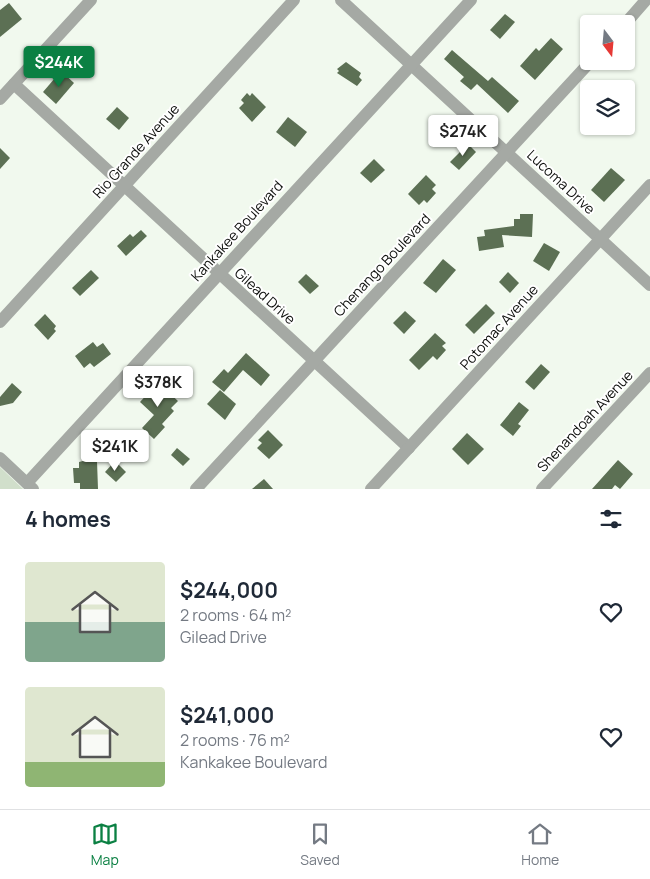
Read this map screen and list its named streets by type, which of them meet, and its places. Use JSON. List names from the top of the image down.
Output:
{
  "streets": {
    "street": [
      "Rio Grande Avenue",
      "Lucoma Drive",
      "Kankakee Boulevard",
      "Chenango Boulevard",
      "Gilead Drive",
      "Potomac Avenue",
      "Shenandoah Avenue"
    ]
  },
  "crossings": [
    ["Rio Grande Avenue", "Gilead Drive"],
    ["Lucoma Drive", "Kankakee Boulevard"],
    ["Lucoma Drive", "Chenango Boulevard"],
    ["Lucoma Drive", "Potomac Avenue"],
    ["Kankakee Boulevard", "Gilead Drive"],
    ["Chenango Boulevard", "Gilead Drive"],
    ["Gilead Drive", "Potomac Avenue"]
  ],
  "north": "bottom",
  "page": {
    "price": [
      "$244K",
      "$274K",
      "$378K",
      "$241K"
    ],
    "heading": "4 homes",
    "list": [
      {
        "name": "$244,000",
        "note": "2 rooms · 64 m² · Gilead Drive"
      },
      {
        "name": "$241,000",
        "note": "2 rooms · 76 m² · Kankakee Boulevard"
      }
    ],
    "tabs": ["Map", "Saved", "Home"]
  }
}
